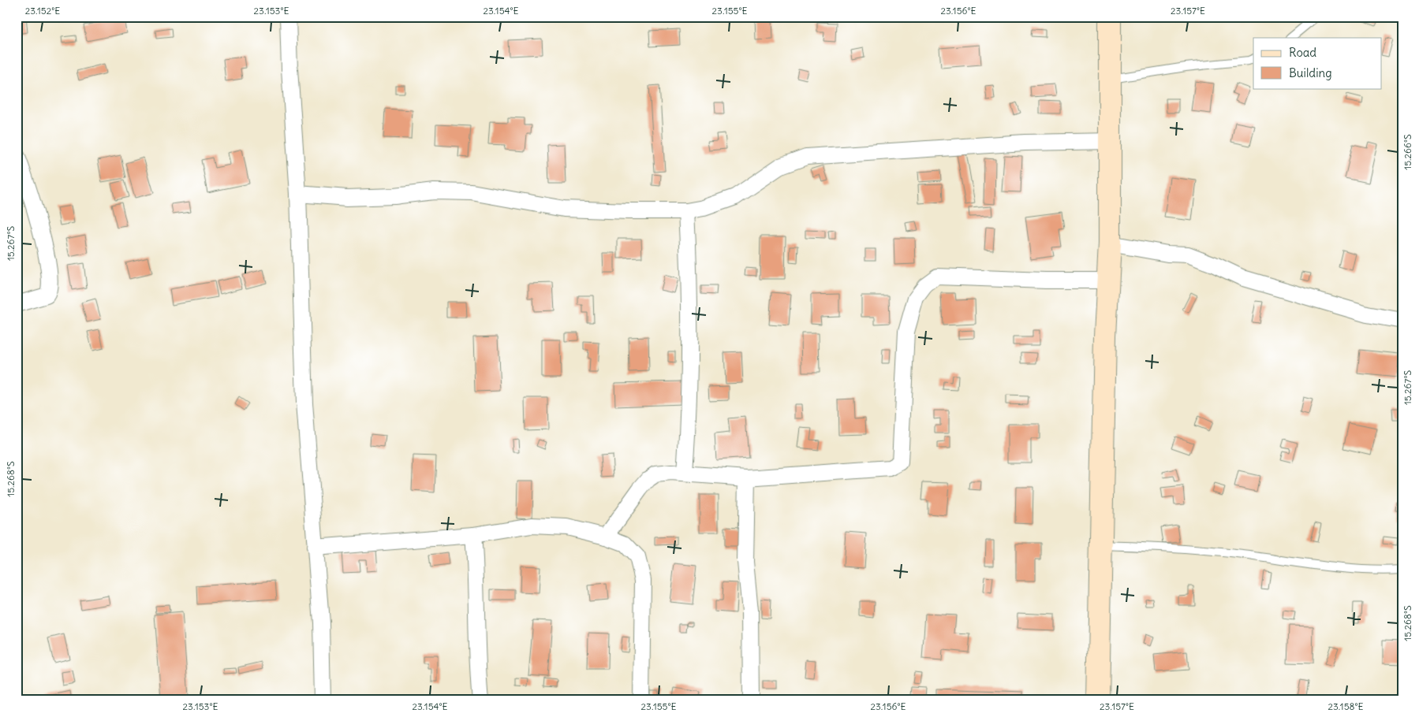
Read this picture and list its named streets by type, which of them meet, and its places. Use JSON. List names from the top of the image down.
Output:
{
  "legend": ["Road", "Building"],
  "coordinates": [
    "23.152°E",
    "23.153°E",
    "23.154°E",
    "23.155°E",
    "23.156°E",
    "23.157°E",
    "15.266°S",
    "15.267°S",
    "15.268°S",
    "23.158°E"
  ]
}
